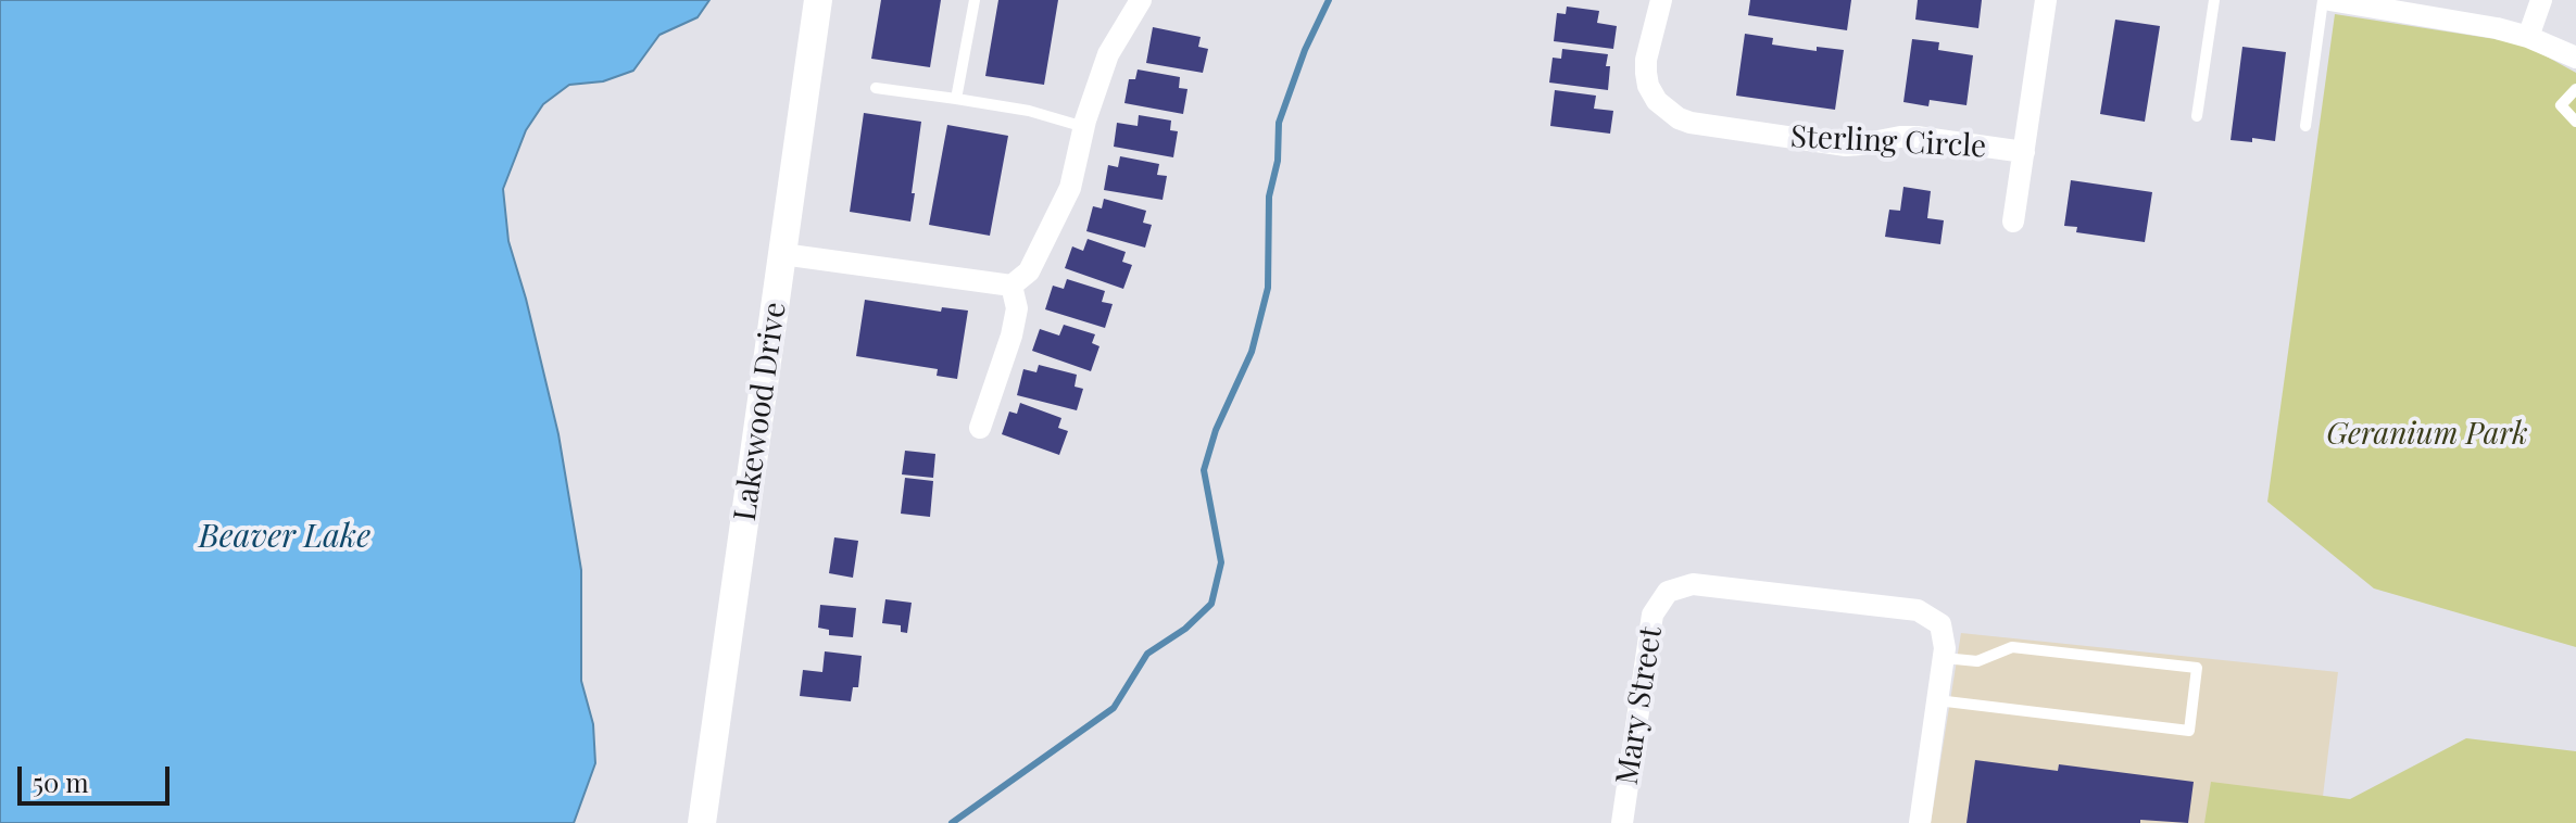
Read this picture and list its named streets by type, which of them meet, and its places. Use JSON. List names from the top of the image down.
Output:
{
  "streets": {
    "street": ["Sterling Circle", "Lakewood Drive", "Mary Street"]
  },
  "water": ["Beaver Lake"],
  "parks": ["Geranium Park"],
  "scale_bar": "50 m"
}
